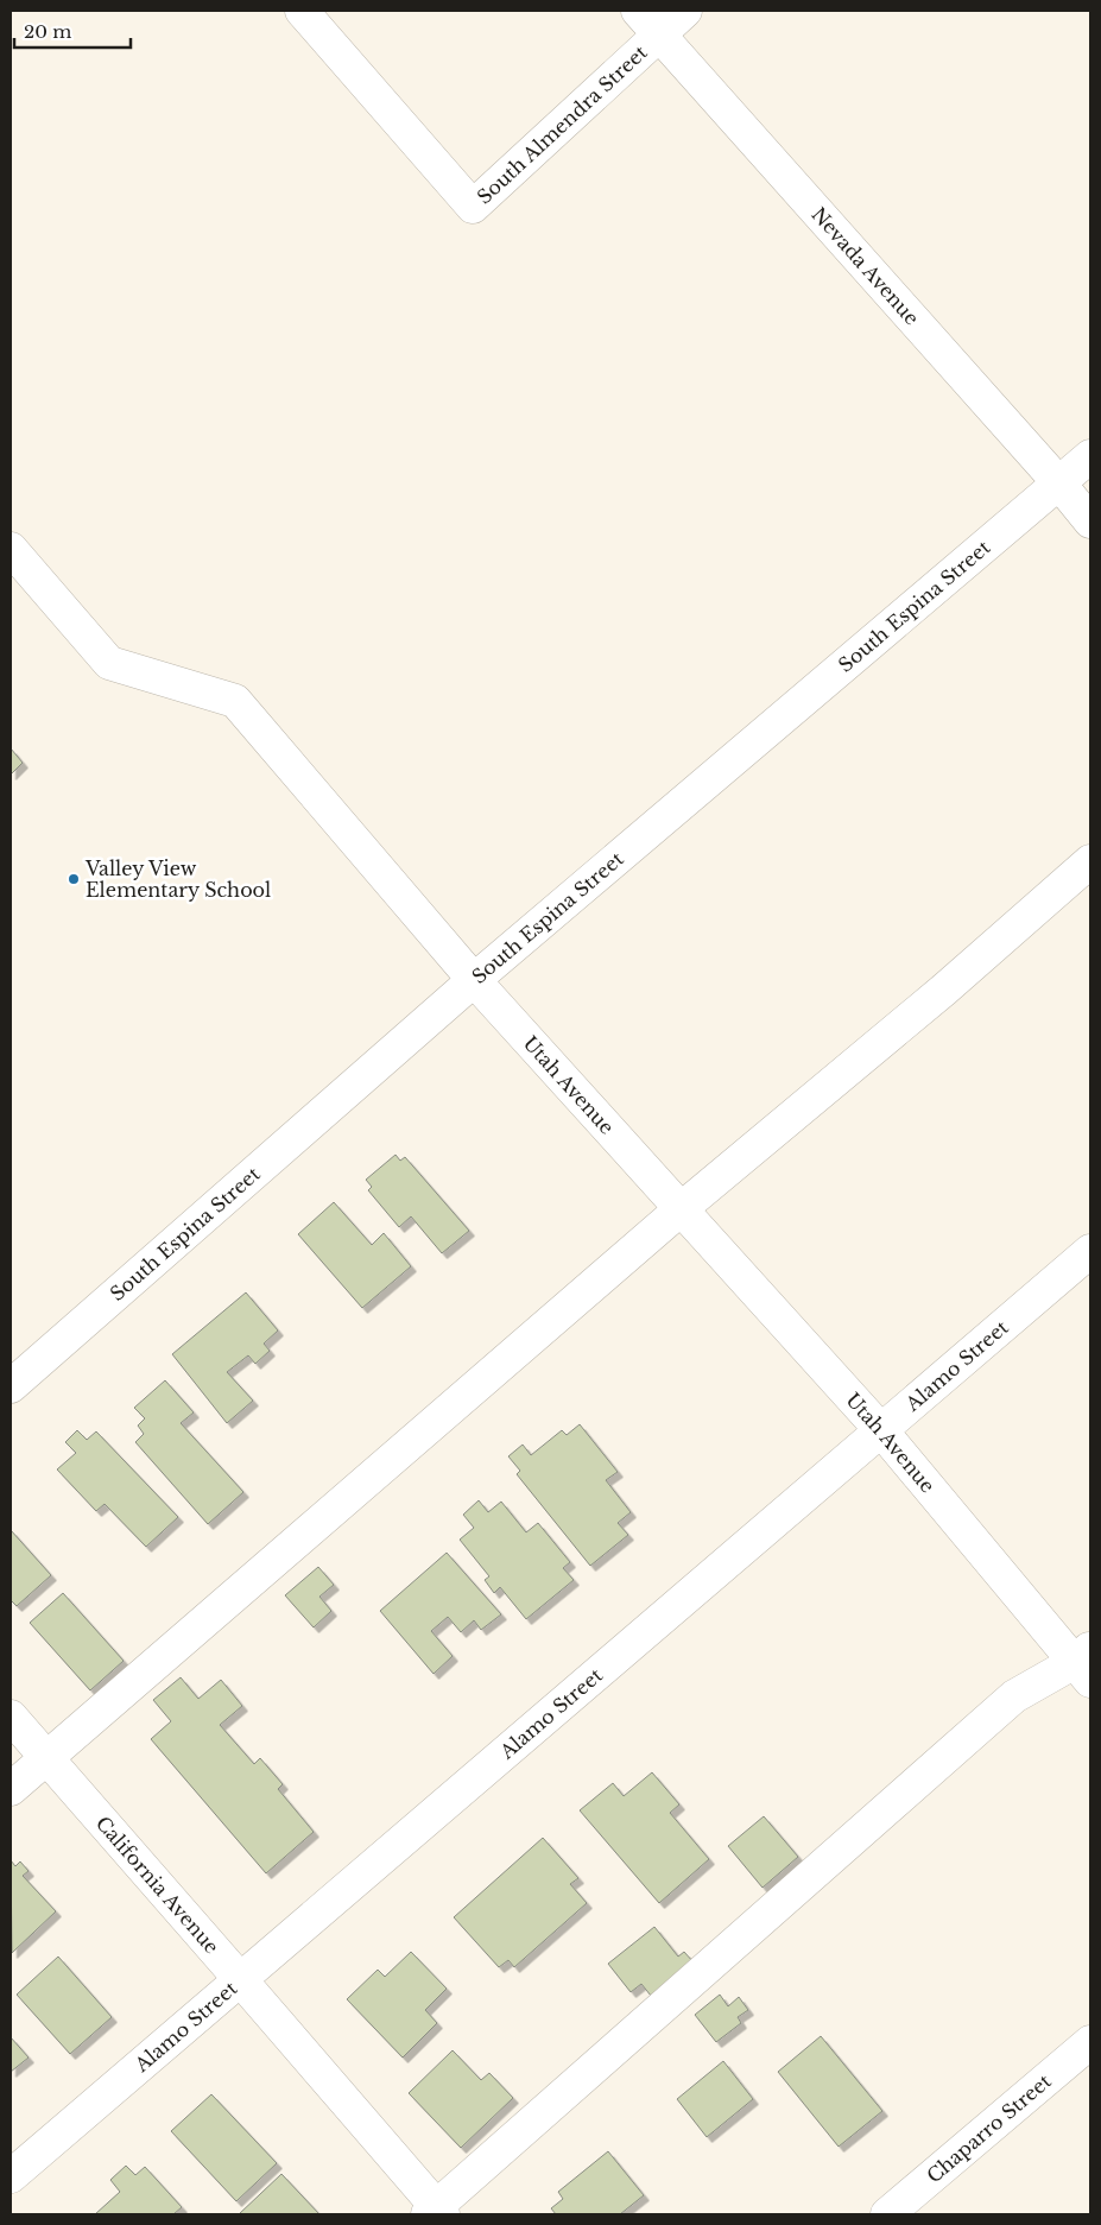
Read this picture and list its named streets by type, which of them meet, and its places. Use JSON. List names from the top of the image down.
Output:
{
  "streets": {
    "street": [
      "South Almendra Street",
      "Nevada Avenue",
      "South Espina Street",
      "Utah Avenue",
      "Alamo Street",
      "California Avenue",
      "Chaparro Street"
    ]
  },
  "crossings": [
    ["South Almendra Street", "Nevada Avenue"],
    ["Nevada Avenue", "South Espina Street"],
    ["South Espina Street", "Utah Avenue"],
    ["Utah Avenue", "Alamo Street"],
    ["Alamo Street", "California Avenue"]
  ],
  "places": ["Valley View Elementary School"],
  "scale_bar": "20 m"
}
